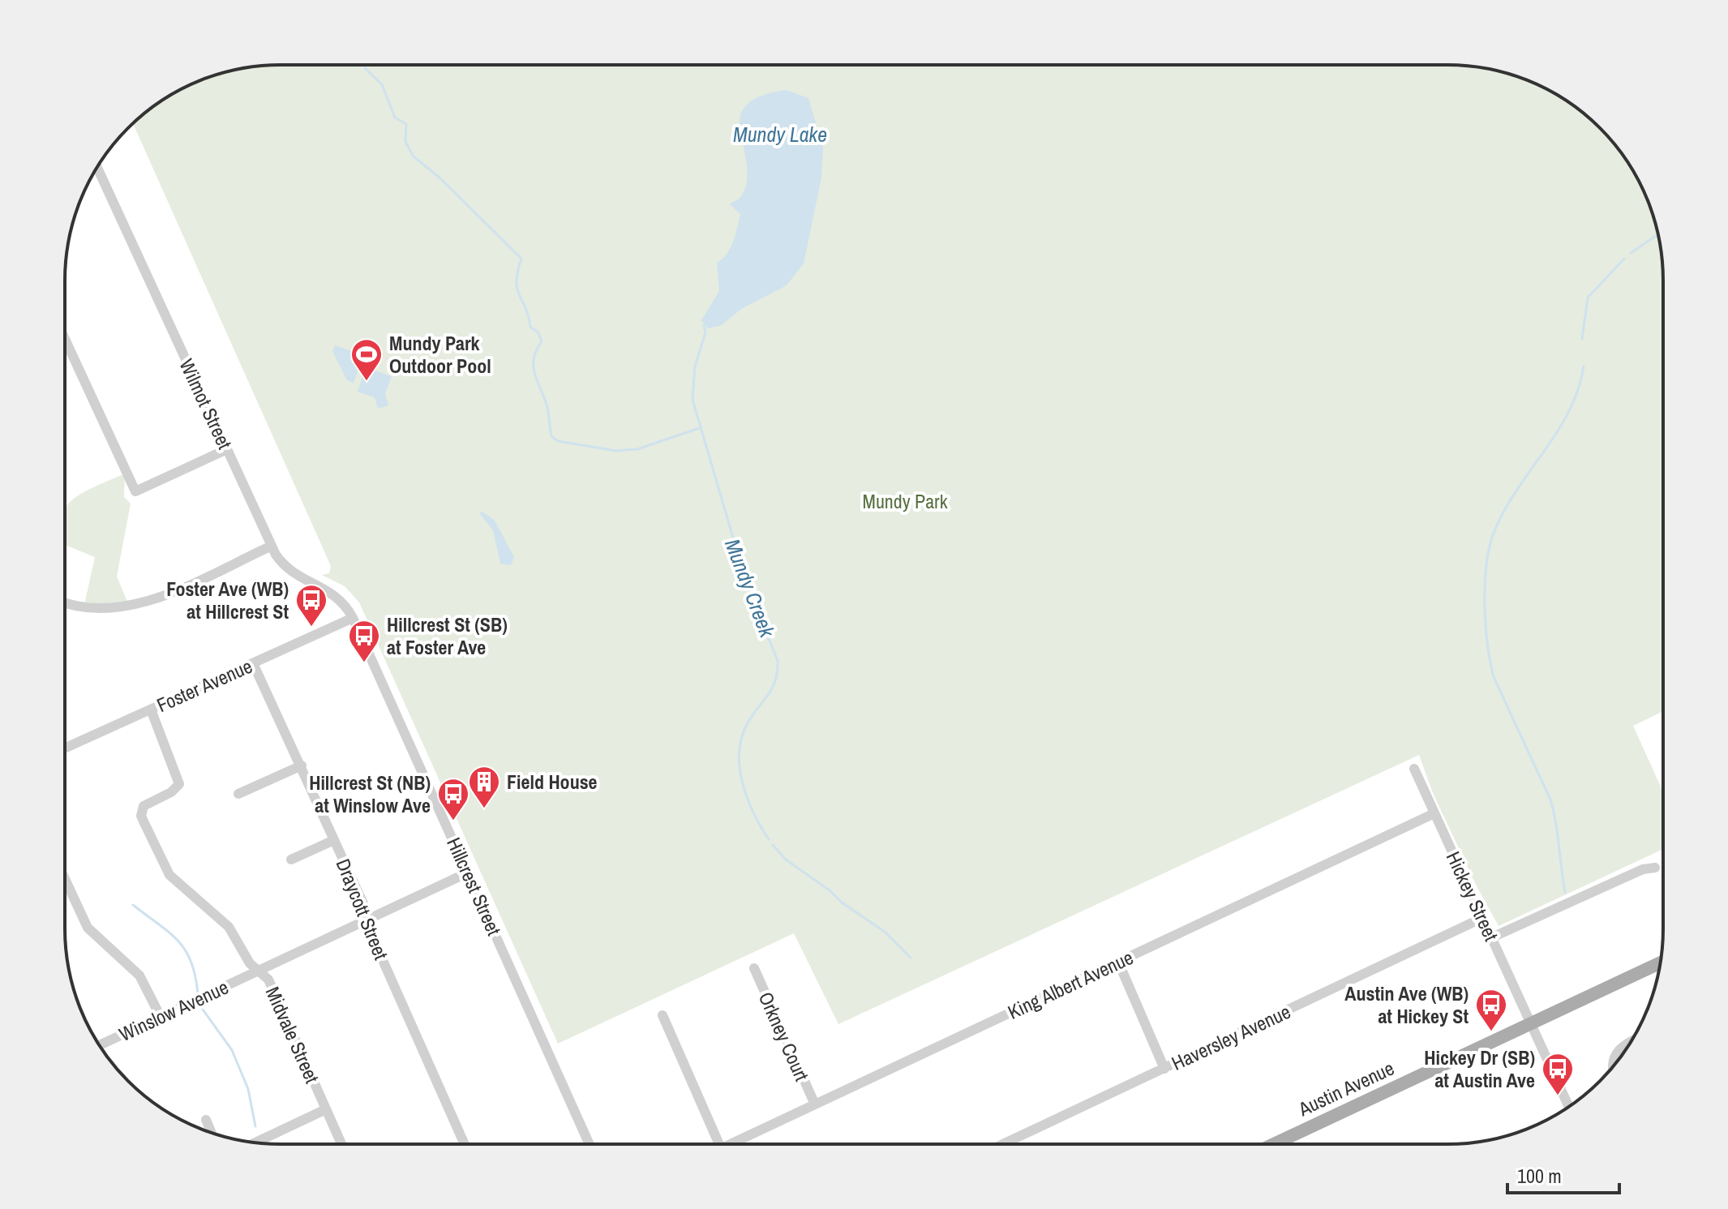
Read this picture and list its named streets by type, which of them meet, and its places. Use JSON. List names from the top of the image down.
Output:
{
  "streets": {
    "main road": ["Austin Avenue"],
    "street": [
      "Wilmot Street",
      "Foster Avenue",
      "Hillcrest Street",
      "Hickey Street",
      "Draycott Street",
      "King Albert Avenue",
      "Winslow Avenue",
      "Midvale Street",
      "Orkney Court",
      "Haversley Avenue"
    ]
  },
  "crossings": [
    ["Wilmot Street", "Foster Avenue"],
    ["Wilmot Street", "Hillcrest Street"],
    ["Foster Avenue", "Hillcrest Street"],
    ["Foster Avenue", "Draycott Street"],
    ["Foster Avenue", "Midvale Street"],
    ["Hillcrest Street", "Winslow Avenue"],
    ["Hickey Street", "King Albert Avenue"],
    ["Hickey Street", "Haversley Avenue"],
    ["Hickey Street", "Austin Avenue"],
    ["Draycott Street", "Winslow Avenue"],
    ["King Albert Avenue", "Orkney Court"],
    ["Winslow Avenue", "Midvale Street"]
  ],
  "water": ["Mundy Lake", "Mundy Creek"],
  "parks": ["Mundy Park"],
  "places": {
    "sports": ["Mundy Park Outdoor Pool"],
    "bus stop": [
      "Foster Ave (WB) at Hillcrest St",
      "Hillcrest St (SB) at Foster Ave",
      "Hillcrest St (NB) at Winslow Ave",
      "Austin Ave (WB) at Hickey St",
      "Hickey Dr (SB) at Austin Ave"
    ],
    "building": ["Field House"]
  },
  "scale_bar": "100 m"
}
